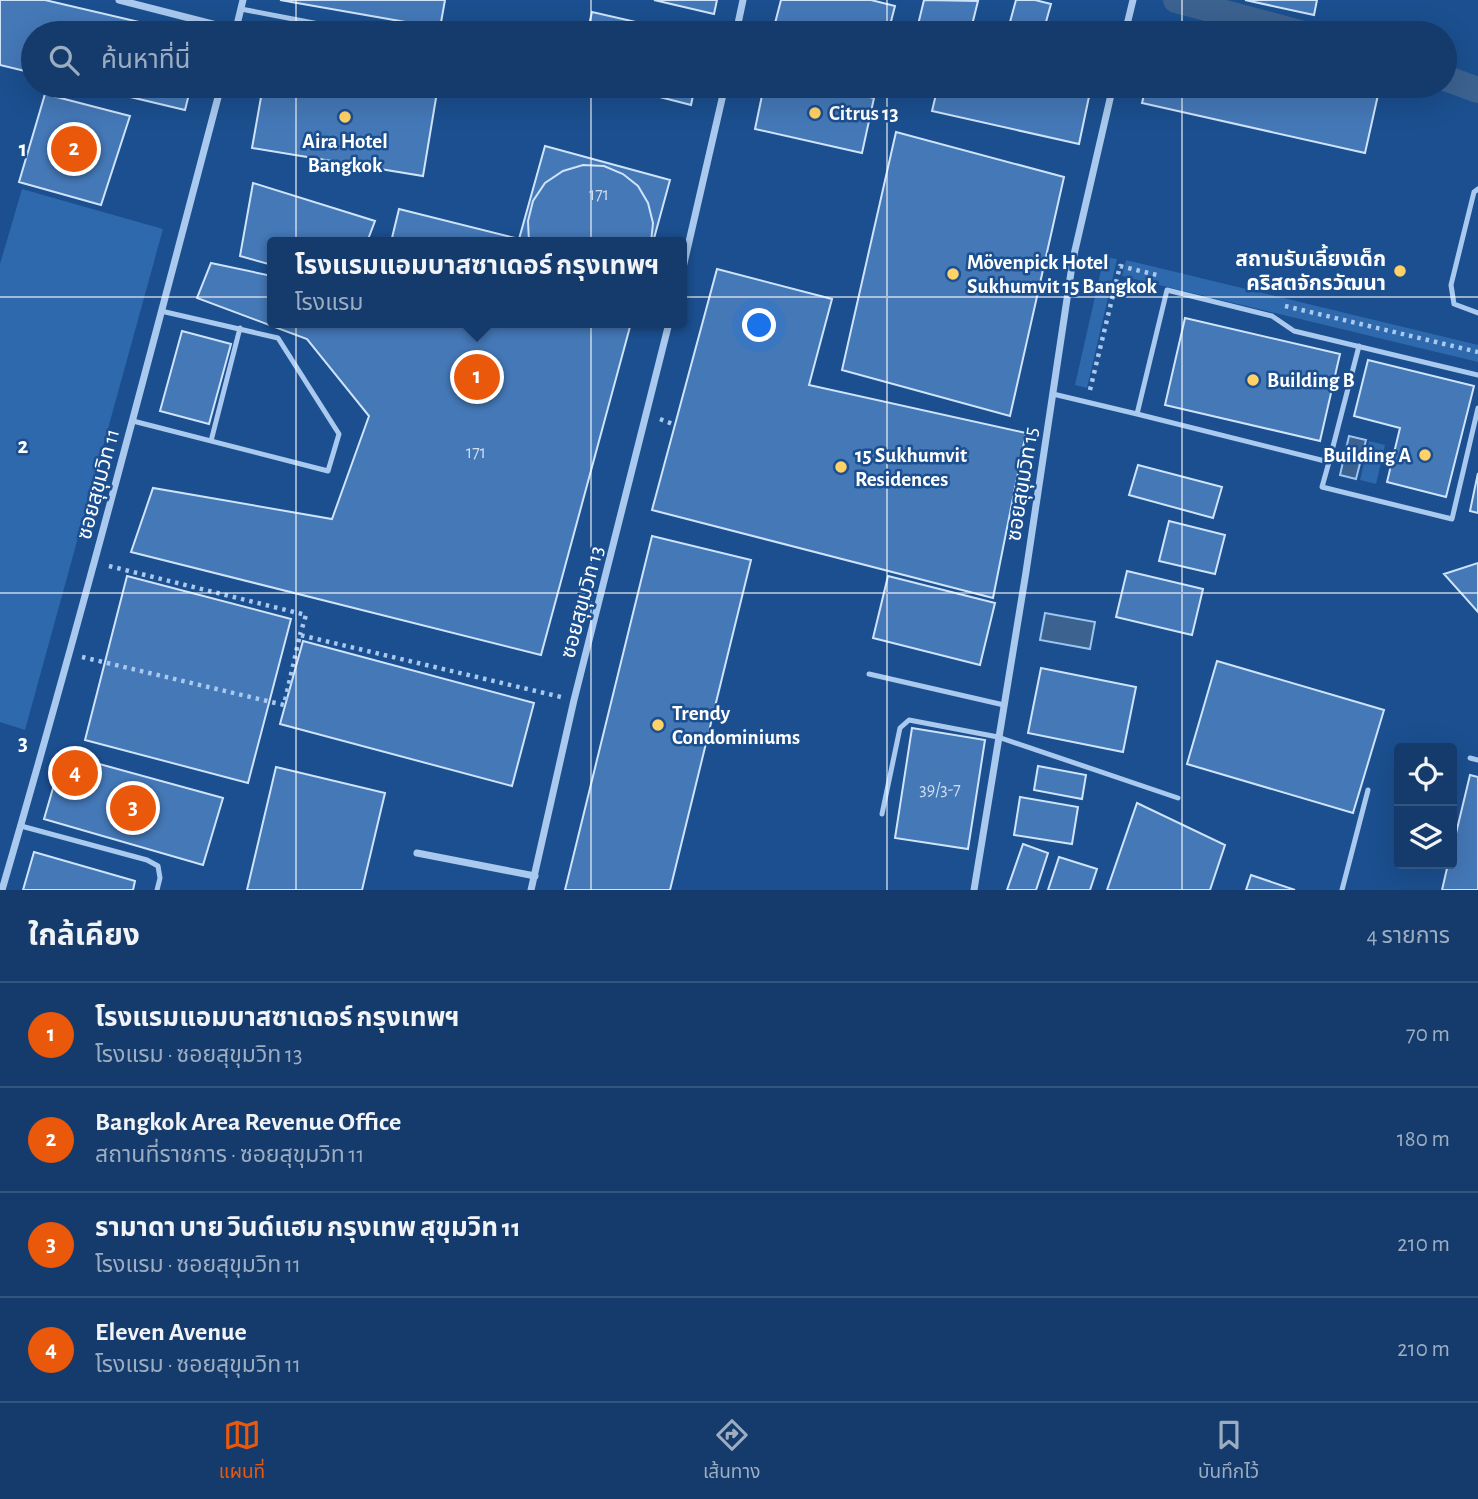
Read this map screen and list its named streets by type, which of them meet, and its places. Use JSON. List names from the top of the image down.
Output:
{
  "streets": {
    "street": ["ซอยสุขุมวิท 11", "ซอยสุขุมวิท 15", "ซอยสุขุมวิท 13"]
  },
  "places": [
    "Citrus 13",
    "Aira Hotel Bangkok",
    "สถานรับเลี้ยงเด็ก คริสตจักรวัฒนา",
    "Mövenpick Hotel Sukhumvit 15 Bangkok",
    "Building B",
    "Building A",
    "15 Sukhumvit Residences",
    "Trendy Condominiums"
  ],
  "house_numbers": ["171", "171", "39/3-7"],
  "page": {
    "search": "ค้นหาที่นี่",
    "pins": [
      "2",
      "1",
      "4",
      "3"
    ],
    "popup": ["โรงแรมแอมบาสซาเดอร์ กรุงเทพฯ", "โรงแรม"],
    "heading": ["ใกล้เคียง", "4 รายการ"],
    "list": [
      {
        "mark": "1",
        "name": "โรงแรมแอมบาสซาเดอร์ กรุงเทพฯ",
        "note": "โรงแรม · ซอยสุขุมวิท 13",
        "value": "70 m"
      },
      {
        "mark": "2",
        "name": "Bangkok Area Revenue Office",
        "note": "สถานที่ราชการ · ซอยสุขุมวิท 11",
        "value": "180 m"
      },
      {
        "mark": "3",
        "name": "รามาดา บาย วินด์แฮม กรุงเทพ สุขุมวิท 11",
        "note": "โรงแรม · ซอยสุขุมวิท 11",
        "value": "210 m"
      },
      {
        "mark": "4",
        "name": "Eleven Avenue",
        "note": "โรงแรม · ซอยสุขุมวิท 11",
        "value": "210 m"
      }
    ],
    "nav": ["แผนที่", "เส้นทาง", "บันทึกไว้"]
  },
  "grid": {
    "rows": ["1", "2", "3"]
  }
}
